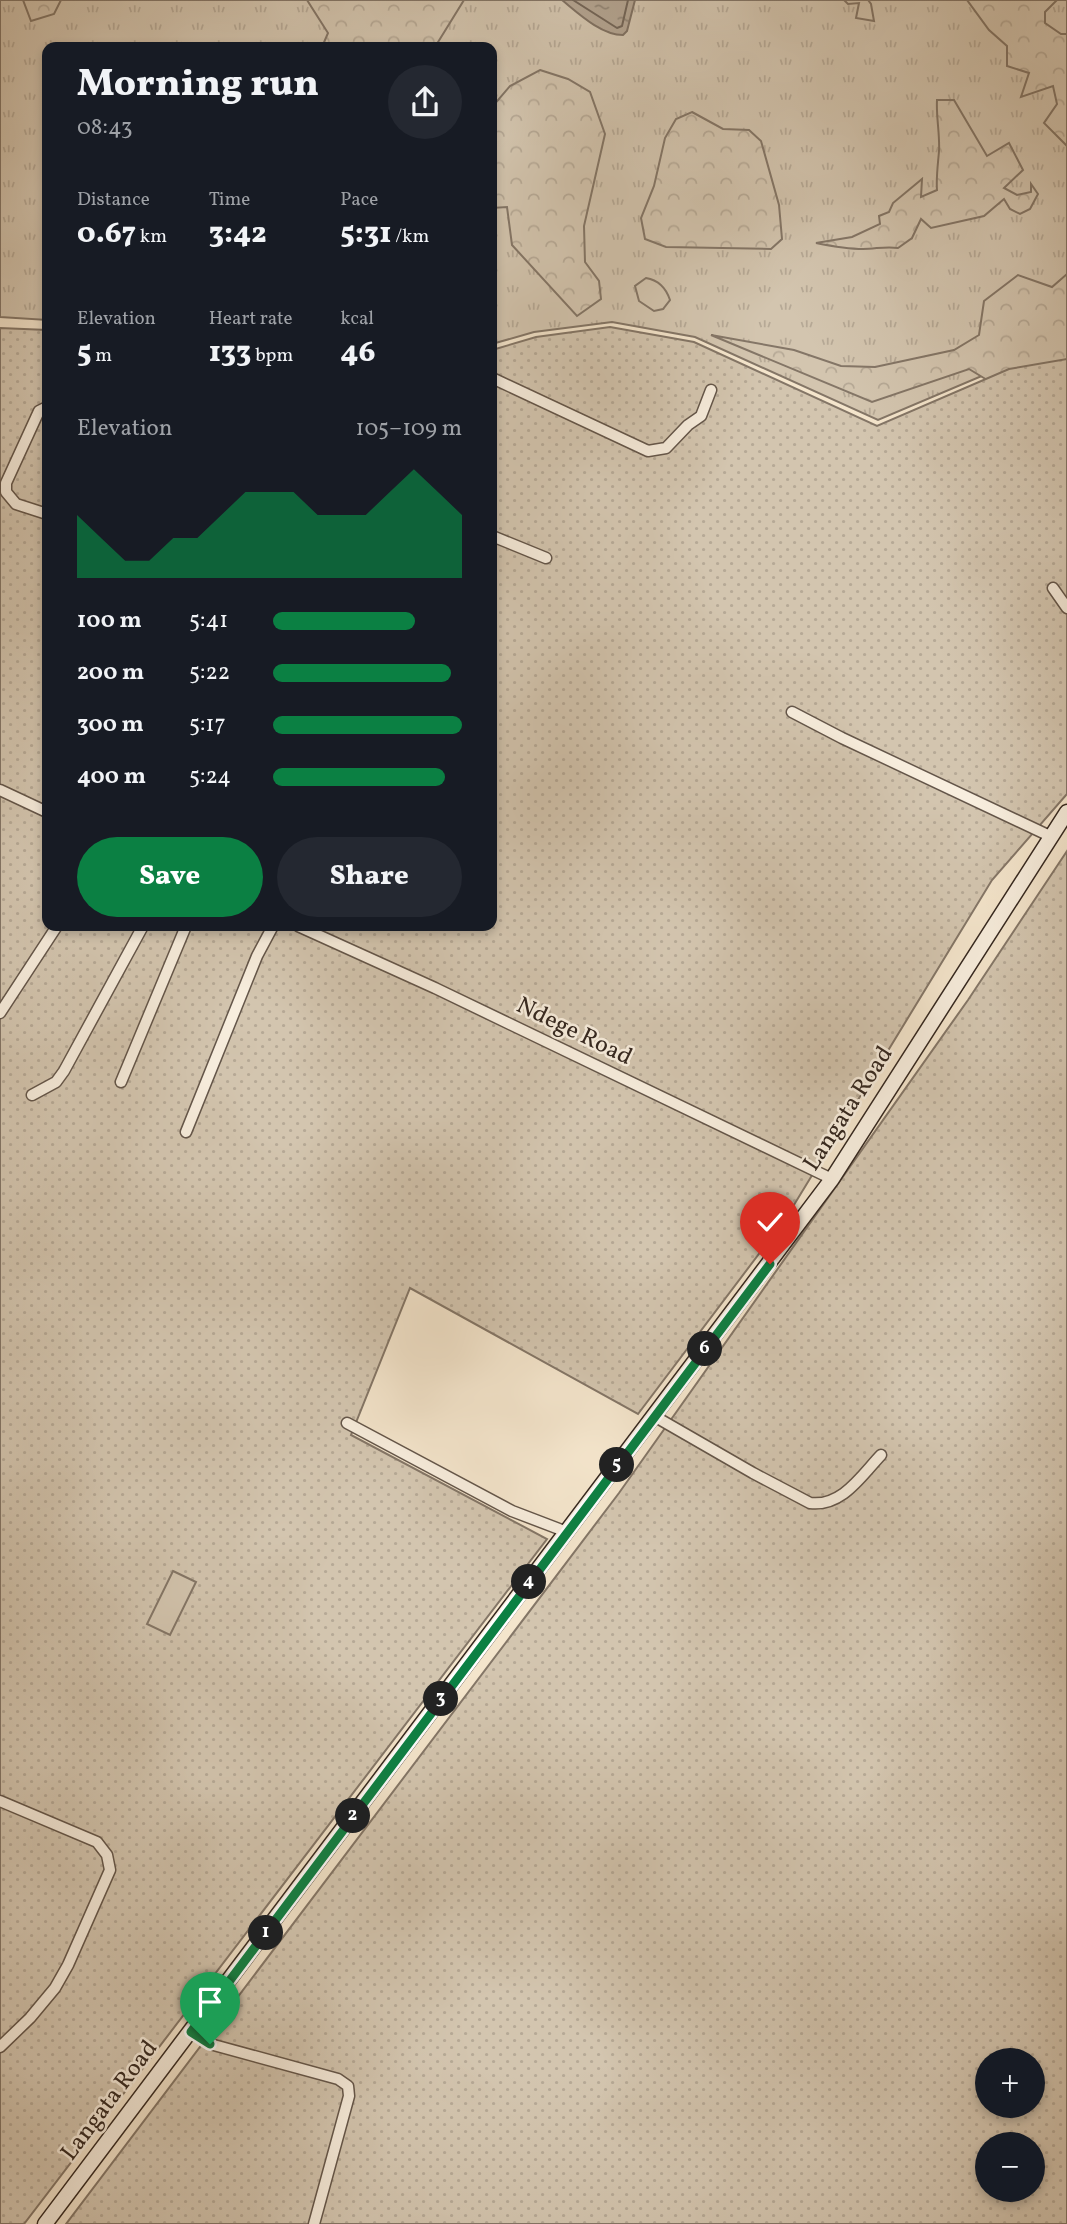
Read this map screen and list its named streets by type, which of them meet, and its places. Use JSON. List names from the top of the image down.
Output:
{
  "streets": {
    "main road": ["Langata Road"],
    "street": ["Ndege Road"]
  },
  "crossings": [
    ["Ndege Road", "Langata Road"]
  ],
  "page": {
    "heading": ["Morning run", "08:43"],
    "stats": [
      ["Distance", "0.67 km"],
      ["Time", "3:42"],
      ["Pace", "5:31 /km"],
      ["Elevation", "5 m"],
      ["Heart rate", "133 bpm"],
      ["kcal", "46"]
    ],
    "chart": ["Elevation", "105–109 m"],
    "list": [
      {
        "name": "100 m",
        "note": "5:41"
      },
      {
        "name": "200 m",
        "note": "5:22"
      },
      {
        "name": "300 m",
        "note": "5:17"
      },
      {
        "name": "400 m",
        "note": "5:24"
      }
    ],
    "buttons": ["Save", "Share"],
    "pins": [
      "6",
      "5",
      "4",
      "3",
      "2",
      "1"
    ],
    "map_buttons": ["+", "−"]
  }
}
